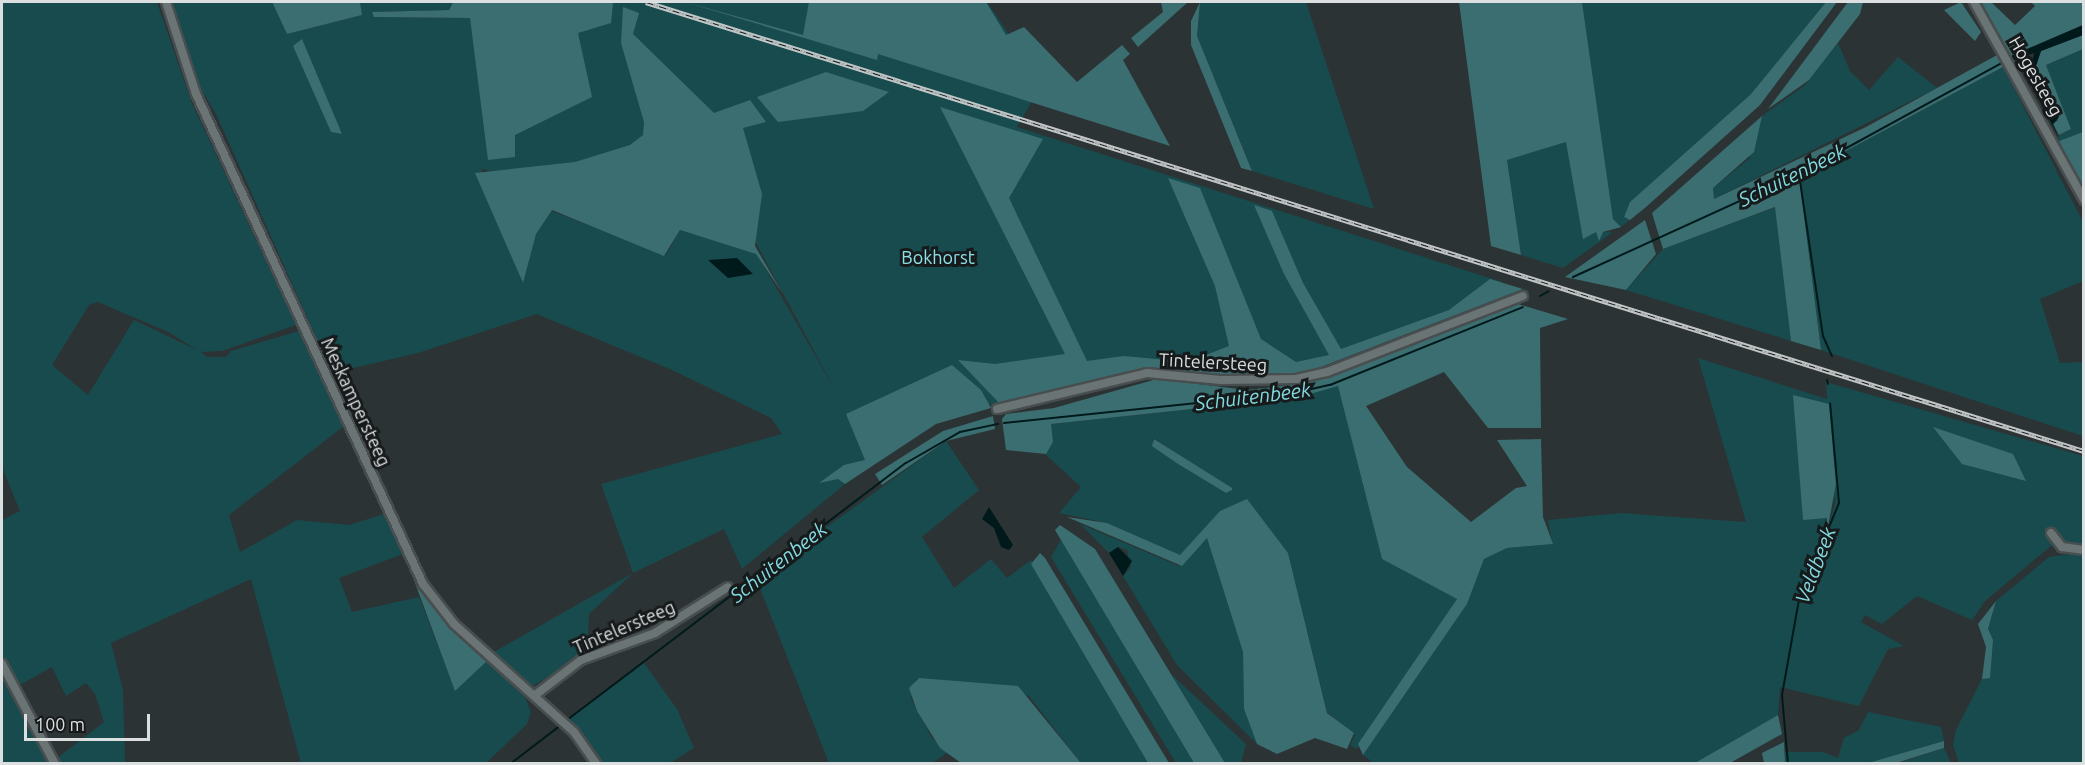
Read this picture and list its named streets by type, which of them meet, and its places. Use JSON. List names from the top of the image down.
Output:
{
  "streets": {
    "street": ["Hogesteeg", "Tintelersteeg", "Meskampersteeg"]
  },
  "crossings": [
    ["Tintelersteeg", "Meskampersteeg"]
  ],
  "water": ["Schuitenbeek", "Veldbeek"],
  "parks": ["Bokhorst"],
  "scale_bar": "100 m"
}
